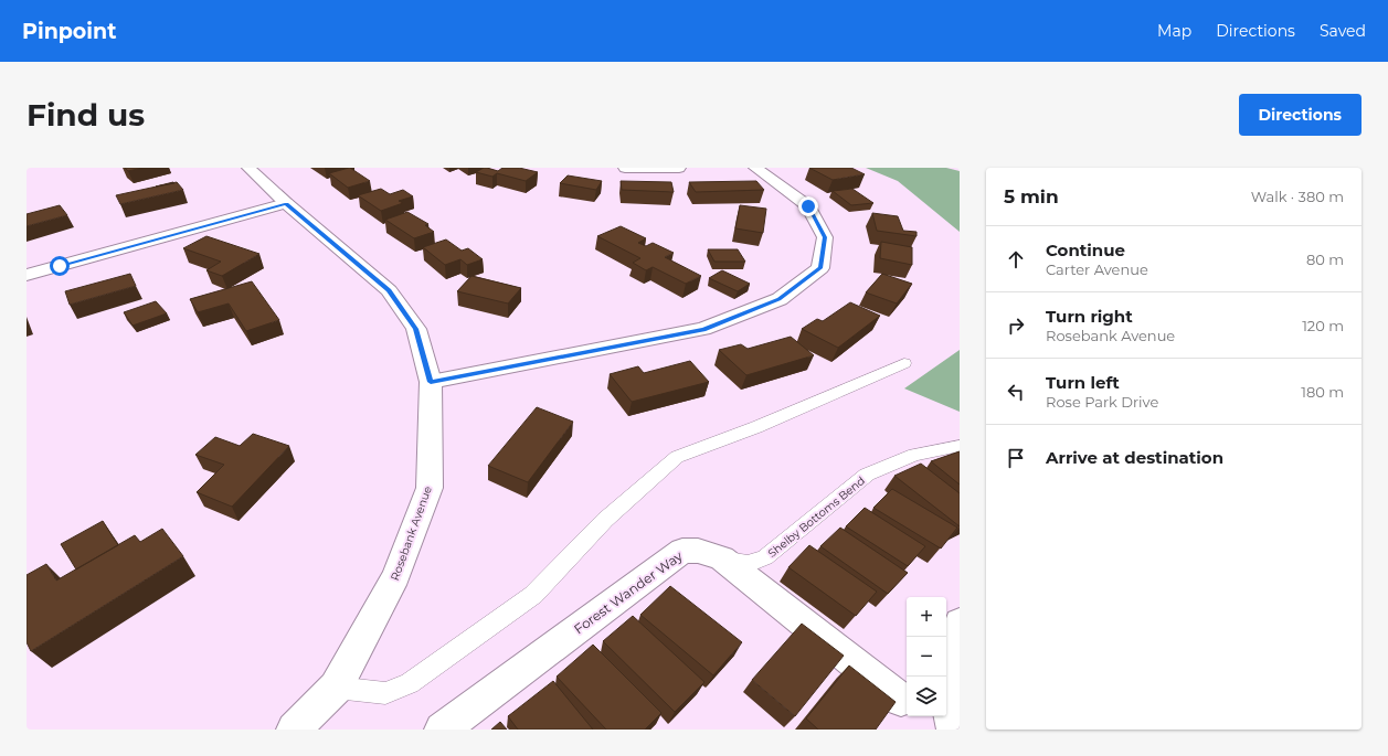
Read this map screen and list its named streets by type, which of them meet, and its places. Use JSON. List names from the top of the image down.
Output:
{
  "streets": {
    "street": ["Rosebank Avenue", "Forest Wander Way"],
    "lane": ["Shelby Bottoms Bend"]
  },
  "crossings": [
    ["Shelby Bottoms Bend", "Forest Wander Way"]
  ],
  "page": {
    "header": "Pinpoint",
    "nav": ["Map", "Directions", "Saved"],
    "buttons": "Directions",
    "title": "Find us",
    "heading": ["5 min", "Walk · 380 m"],
    "list": [
      ["Continue", "Carter Avenue", "80 m"],
      ["Turn right", "Rosebank Avenue", "120 m"],
      ["Turn left", "Rose Park Drive", "180 m"],
      "Arrive at destination"
    ],
    "map_buttons": ["+", "−"]
  }
}
